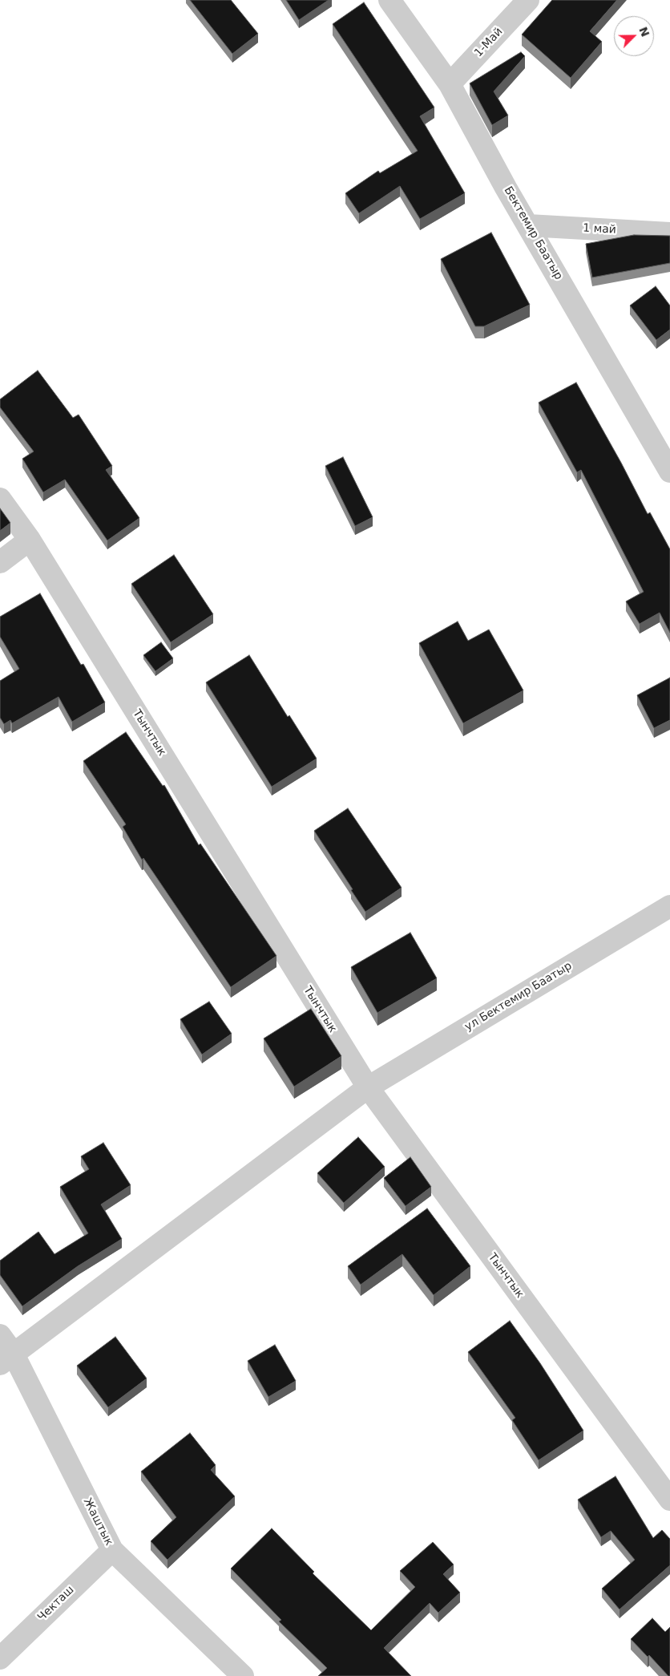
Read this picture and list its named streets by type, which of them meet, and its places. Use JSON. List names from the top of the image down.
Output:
{
  "streets": {
    "street": [
      "1-Май",
      "1 май",
      "Бектемир Баатыр",
      "Тынчтык",
      "ул Бектемир Баатыр",
      "Жаштык",
      "Чекташ"
    ]
  },
  "crossings": [
    ["1-Май", "Бектемир Баатыр"],
    ["1 май", "Бектемир Баатыр"],
    ["Тынчтык", "ул Бектемир Баатыр"],
    ["ул Бектемир Баатыр", "Жаштык"],
    ["Жаштык", "Чекташ"]
  ],
  "north": "top right"
}
